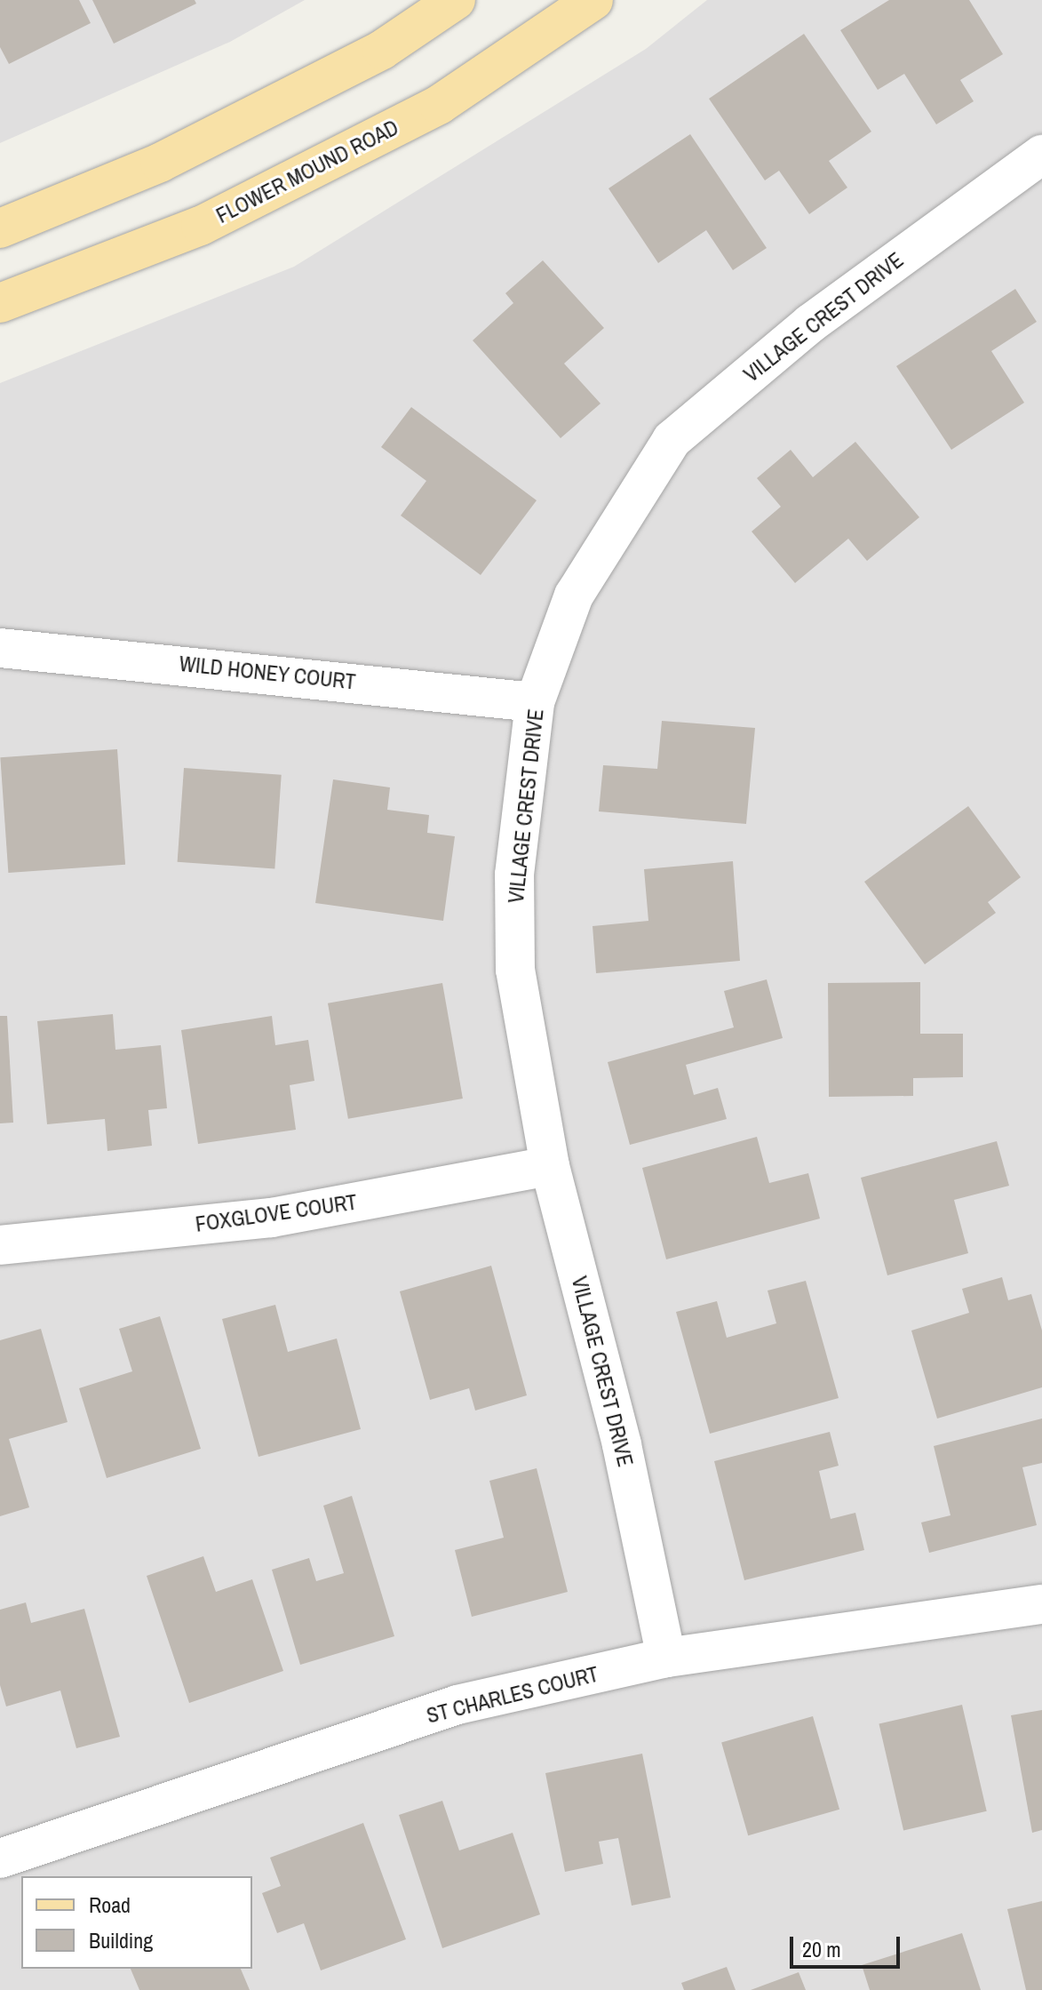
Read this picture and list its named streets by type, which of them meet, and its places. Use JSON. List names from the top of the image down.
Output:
{
  "streets": {
    "main road": ["FLOWER MOUND ROAD"],
    "street": [
      "VILLAGE CREST DRIVE",
      "WILD HONEY COURT",
      "FOXGLOVE COURT",
      "ST CHARLES COURT"
    ]
  },
  "crossings": [
    ["VILLAGE CREST DRIVE", "WILD HONEY COURT"],
    ["VILLAGE CREST DRIVE", "FOXGLOVE COURT"],
    ["VILLAGE CREST DRIVE", "ST CHARLES COURT"]
  ],
  "legend": ["Road", "Building"],
  "scale_bar": "20 m"
}
